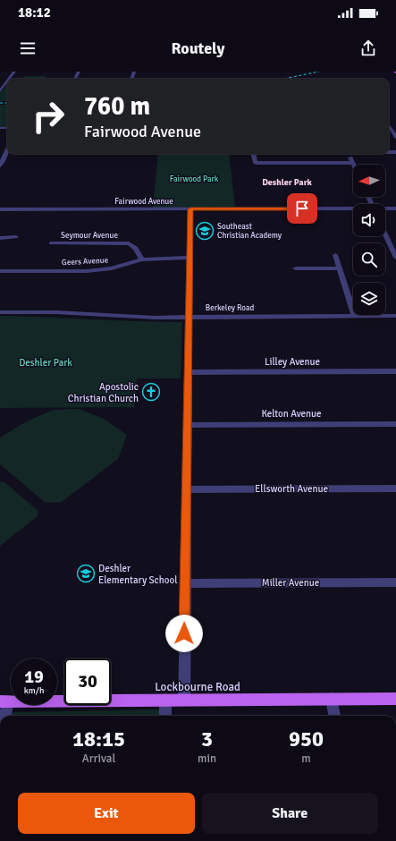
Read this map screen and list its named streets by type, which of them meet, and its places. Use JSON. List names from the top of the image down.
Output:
{
  "streets": {
    "main road": ["Lockbourne Road"],
    "street": [
      "Fairwood Avenue",
      "Seymour Avenue",
      "Geers Avenue",
      "Berkeley Road",
      "Lilley Avenue",
      "Kelton Avenue",
      "Ellsworth Avenue",
      "Miller Avenue"
    ]
  },
  "crossings": [
    ["Seymour Avenue", "Geers Avenue"]
  ],
  "districts": ["Deshler Park"],
  "parks": ["Fairwood Park", "Deshler Park"],
  "places": {
    "school or university": ["Southeast Christian Academy", "Deshler Elementary School"],
    "church": ["Apostolic Christian Church"]
  },
  "north": "left",
  "page": {
    "status": "18:12",
    "header": "Routely",
    "turn": ["760 m", "Fairwood Avenue"],
    "speed": "19 km/h",
    "limit": "30",
    "eta": [
      "18:15",
      "Arrival",
      "3",
      "min",
      "950",
      "m"
    ],
    "buttons": ["Exit", "Share"]
  }
}
